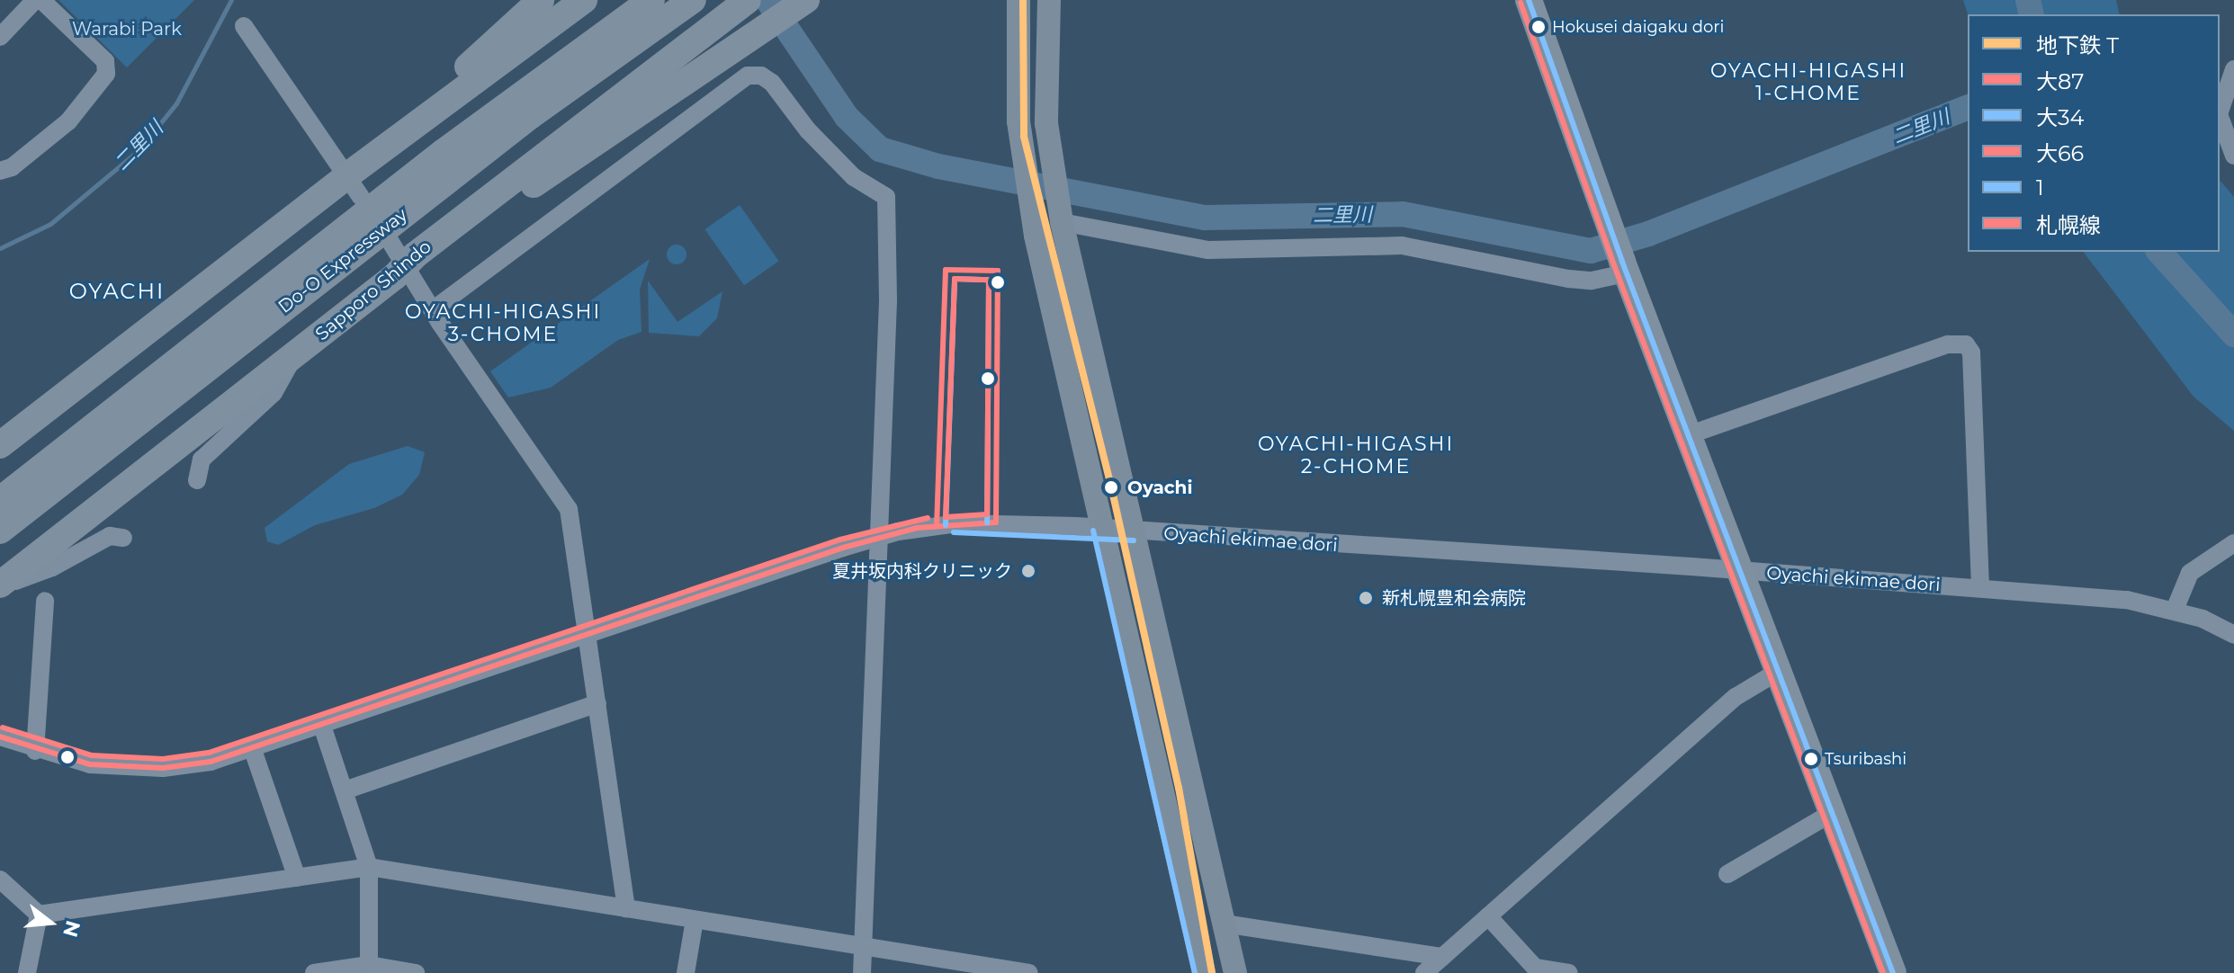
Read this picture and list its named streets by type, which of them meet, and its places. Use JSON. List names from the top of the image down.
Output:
{
  "streets": {
    "highway": ["Do-O Expressway", "Sapporo Shindo"],
    "street": ["Oyachi ekimae dori"]
  },
  "districts": [
    "OYACHI-HIGASHI 1-CHOME",
    "OYACHI",
    "OYACHI-HIGASHI 3-CHOME",
    "OYACHI-HIGASHI 2-CHOME"
  ],
  "water": ["二里川"],
  "parks": ["Warabi Park"],
  "places": [
    "Hokusei daigaku dori",
    "Oyachi",
    "夏井坂内科クリニック",
    "新札幌豊和会病院",
    "Tsuribashi"
  ],
  "lines": [
    "metro line T",
    "transit line 1",
    "transit line 札幌線",
    "transit line 大87",
    "transit line 大34",
    "transit line 大66"
  ],
  "legend": [
    "地下鉄 T",
    "大87",
    "大34",
    "大66",
    "1",
    "札幌線"
  ],
  "north": "right"
}
